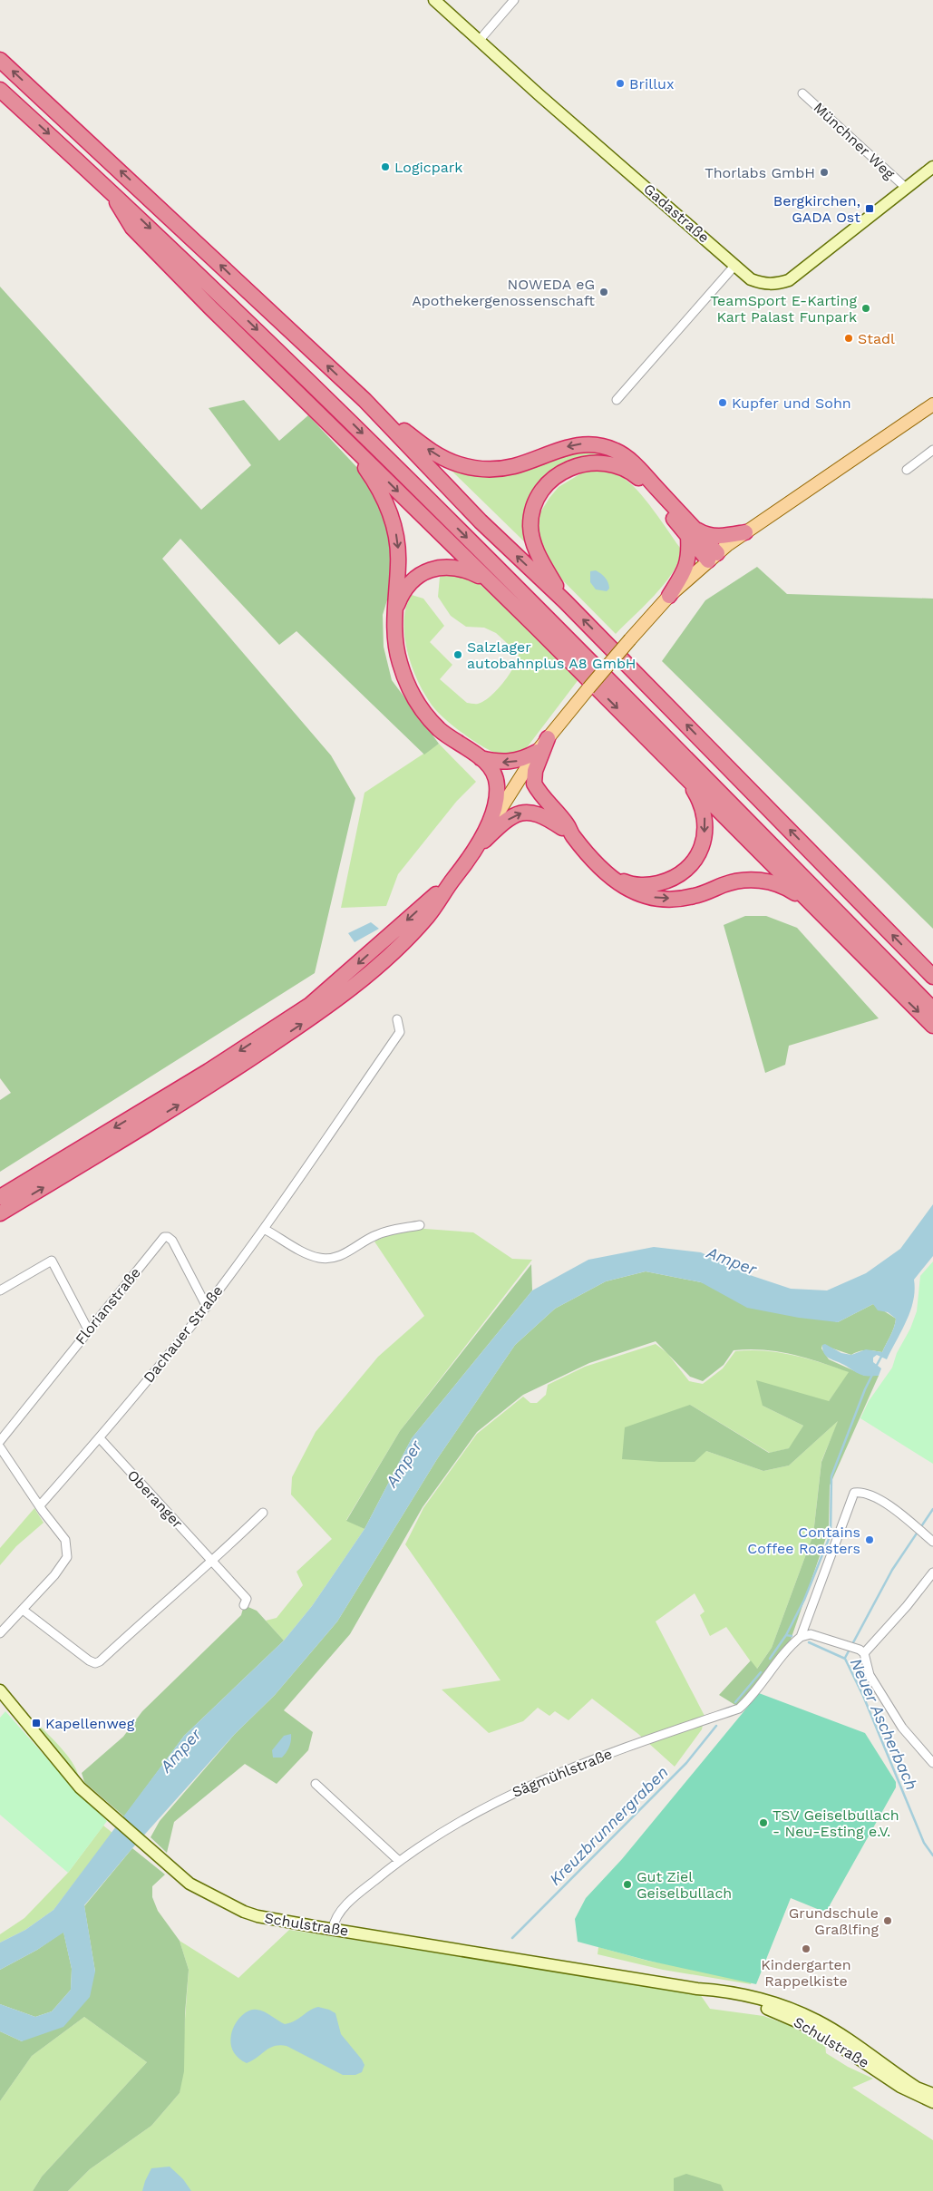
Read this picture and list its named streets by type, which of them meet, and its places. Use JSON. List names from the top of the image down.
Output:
{
  "streets": {
    "street": [
      "Münchner Weg",
      "Gadastraße",
      "Florianstraße",
      "Dachauer Straße",
      "Oberanger",
      "Sägmühlstraße",
      "Schulstraße"
    ]
  },
  "crossings": [
    ["Münchner Weg", "Gadastraße"],
    ["Florianstraße", "Dachauer Straße"],
    ["Dachauer Straße", "Oberanger"],
    ["Sägmühlstraße", "Schulstraße"]
  ],
  "water": ["Amper", "Neuer Ascherbach", "Kreuzbrunnergraben"],
  "places": {
    "other": [
      "Brillux",
      "Logicpark",
      "Thorlabs GmbH",
      "NOWEDA eG Apothekergenossenschaft",
      "TeamSport E-Karting Kart Palast Funpark",
      "Stadl",
      "Kupfer und Sohn",
      "Salzlager autobahnplus A8 GmbH",
      "Contains Coffee Roasters",
      "TSV Geiselbullach - Neu-Esting e.V.",
      "Gut Ziel Geiselbullach",
      "Grundschule Graßlfing",
      "Kindergarten Rappelkiste"
    ],
    "transit": ["Bergkirchen, GADA Ost", "Kapellenweg"]
  }
}
